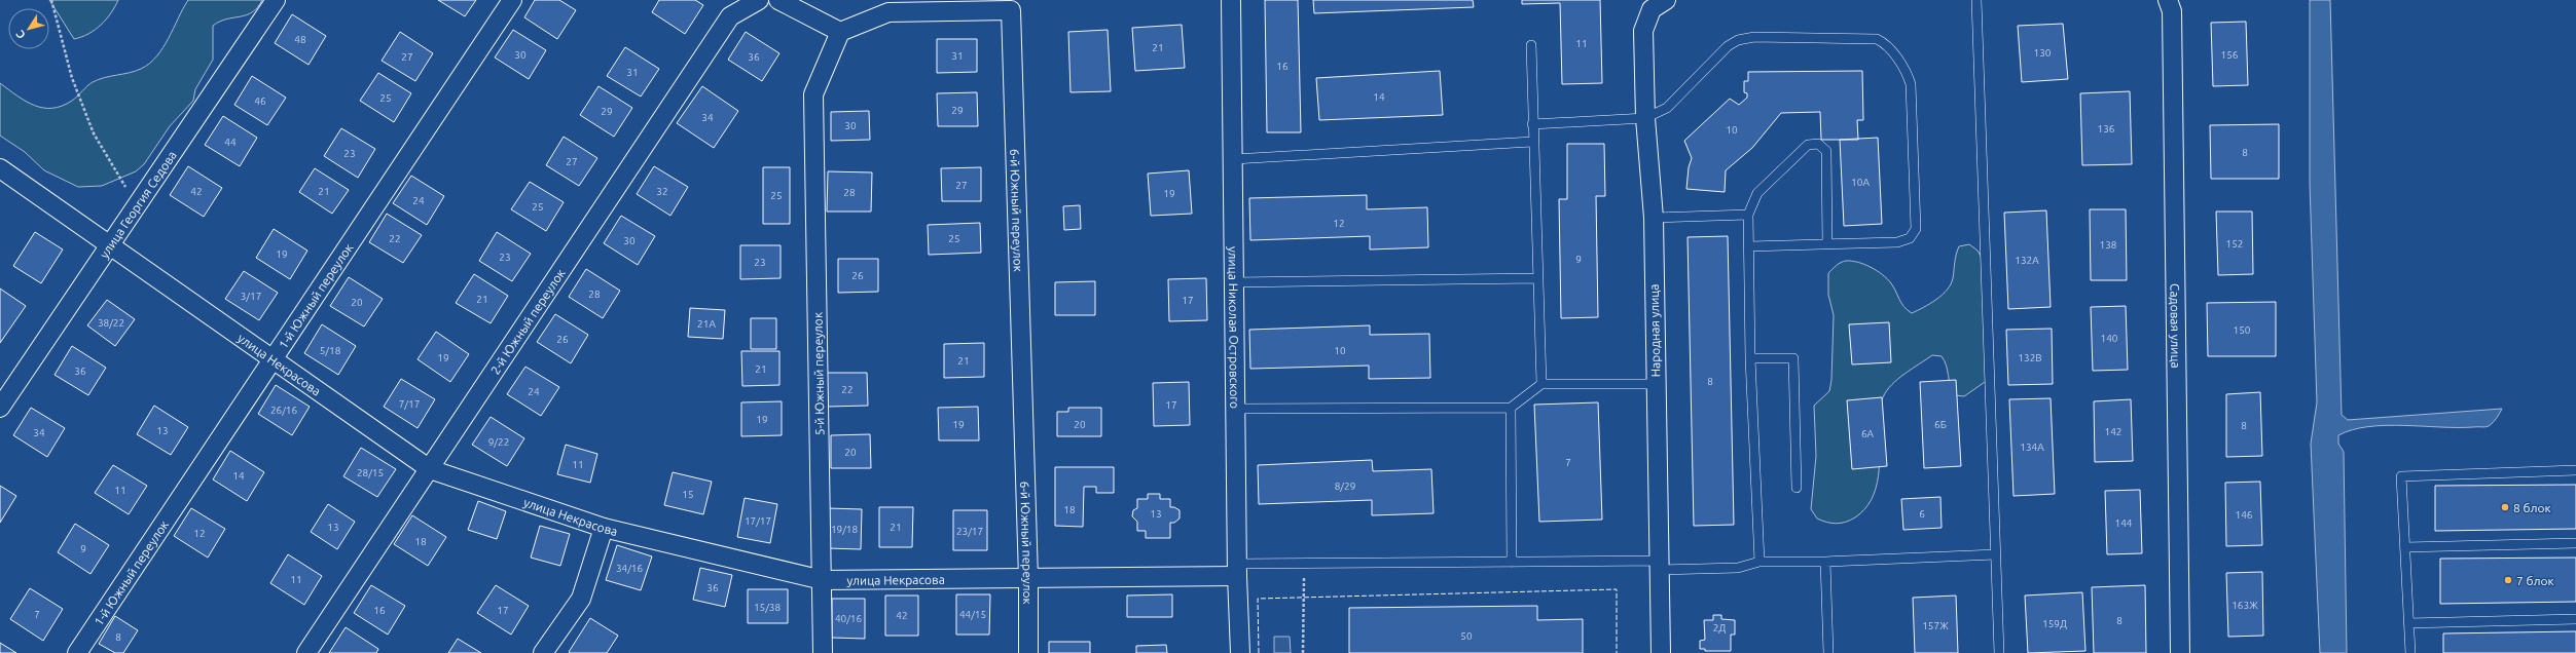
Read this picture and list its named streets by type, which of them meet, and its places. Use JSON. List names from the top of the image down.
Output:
{
  "streets": {
    "street": [
      "улица Георгия Седова",
      "6-й Южный переулок",
      "1-й Южный переулок",
      "2-й Южный переулок",
      "Садовая улица",
      "улица Николая Островского",
      "Народная улица",
      "улица Некрасова",
      "5-й Южный переулок"
    ]
  },
  "crossings": [
    ["улица Георгия Седова", "улица Некрасова"],
    ["6-й Южный переулок", "улица Некрасова"],
    ["6-й Южный переулок", "5-й Южный переулок"],
    ["1-й Южный переулок", "улица Некрасова"],
    ["2-й Южный переулок", "улица Некрасова"],
    ["улица Николая Островского", "улица Некрасова"],
    ["улица Некрасова", "5-й Южный переулок"]
  ],
  "places": ["8 блок", "7 блок"],
  "house_numbers": [
    "48",
    "11",
    "21",
    "130",
    "30",
    "156",
    "31",
    "27",
    "36",
    "16",
    "31",
    "14",
    "25",
    "46",
    "29",
    "29",
    "34",
    "30",
    "136",
    "10",
    "44",
    "8",
    "23",
    "27",
    "10А",
    "27",
    "42",
    "21",
    "32",
    "28",
    "19",
    "25",
    "24",
    "25",
    "12",
    "22",
    "25",
    "30",
    "152",
    "138",
    "19",
    "23",
    "9",
    "132А",
    "23",
    "26",
    "28",
    "3/17",
    "21",
    "17",
    "20",
    "38/22",
    "21А",
    "150",
    "140",
    "26",
    "5/18",
    "10",
    "19",
    "132В",
    "21",
    "21",
    "36",
    "8",
    "22",
    "24",
    "7/17",
    "17",
    "26/16",
    "19",
    "19",
    "20",
    "6Б",
    "8",
    "13",
    "142",
    "34",
    "6А",
    "9/22",
    "134А",
    "20",
    "7",
    "11",
    "28/15",
    "14",
    "8/29",
    "11",
    "15",
    "18",
    "13",
    "6",
    "146",
    "17/17",
    "144",
    "13",
    "21",
    "19/18",
    "23/17",
    "12",
    "18",
    "9",
    "34/16",
    "11",
    "36",
    "163Ж",
    "15/38",
    "16",
    "17",
    "7",
    "44/15",
    "42",
    "40/16",
    "8",
    "159Д",
    "157Ж",
    "2Д",
    "50",
    "8"
  ],
  "north": "bottom left"
}
